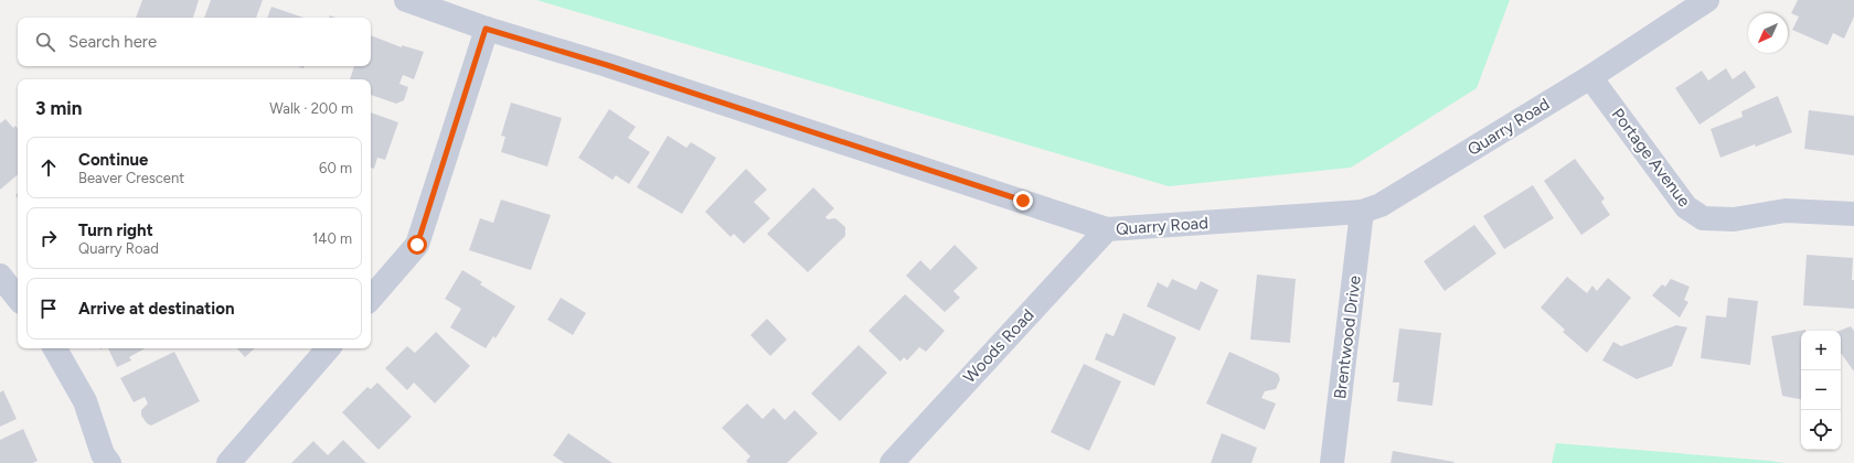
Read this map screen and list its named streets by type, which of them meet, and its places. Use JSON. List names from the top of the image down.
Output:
{
  "streets": {
    "street": [
      "Quarry Road",
      "Portage Avenue",
      "Brentwood Drive",
      "Woods Road"
    ]
  },
  "crossings": [
    ["Quarry Road", "Portage Avenue"],
    ["Quarry Road", "Brentwood Drive"],
    ["Quarry Road", "Woods Road"]
  ],
  "north": "bottom left",
  "page": {
    "search": "Search here",
    "heading": ["3 min", "Walk · 200 m"],
    "list": [
      ["Continue", "Beaver Crescent", "60 m"],
      ["Turn right", "Quarry Road", "140 m"],
      "Arrive at destination"
    ],
    "map_buttons": ["+", "−"]
  }
}
